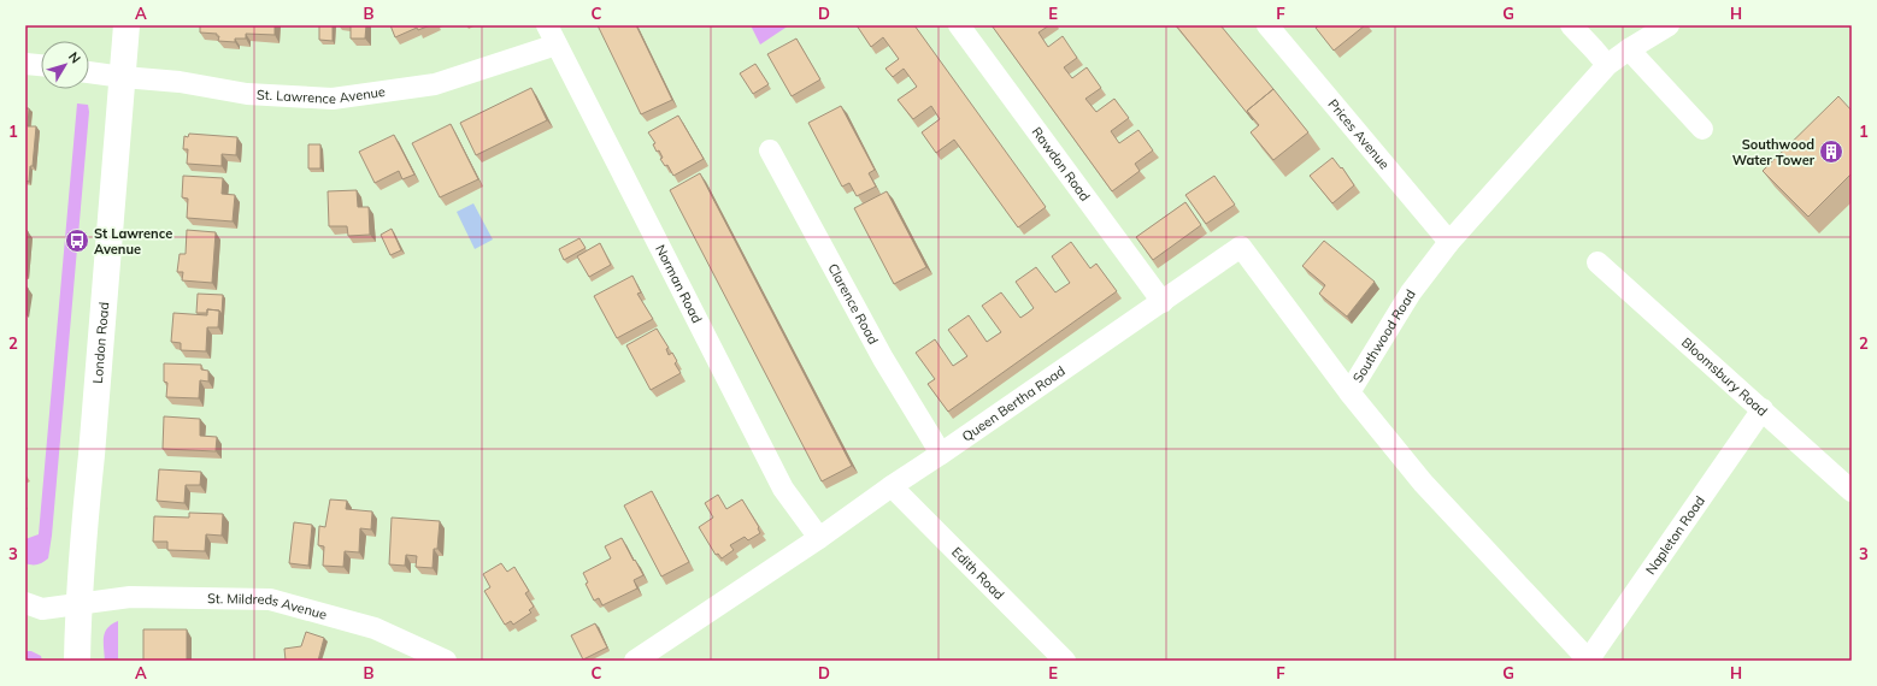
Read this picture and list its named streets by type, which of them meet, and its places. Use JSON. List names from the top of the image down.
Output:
{
  "streets": {
    "main road": ["London Road"],
    "street": [
      "St. Lawrence Avenue",
      "Prices Avenue",
      "Rawdon Road",
      "Norman Road",
      "Clarence Road",
      "Southwood Road",
      "Bloomsbury Road",
      "Queen Bertha Road",
      "Napleton Road",
      "Edith Road",
      "St. Mildreds Avenue"
    ]
  },
  "crossings": [
    ["St. Lawrence Avenue", "Norman Road"],
    ["St. Lawrence Avenue", "London Road"],
    ["Prices Avenue", "Southwood Road"],
    ["Rawdon Road", "Queen Bertha Road"],
    ["Norman Road", "Queen Bertha Road"],
    ["Clarence Road", "Queen Bertha Road"],
    ["Southwood Road", "Queen Bertha Road"],
    ["Southwood Road", "Napleton Road"],
    ["London Road", "St. Mildreds Avenue"],
    ["Bloomsbury Road", "Napleton Road"],
    ["Queen Bertha Road", "Edith Road"]
  ],
  "places": {
    "building": ["Southwood Water Tower"],
    "bus stop": ["St Lawrence Avenue"]
  },
  "north": "top right",
  "grid": {
    "columns": [
      "A",
      "B",
      "C",
      "D",
      "E",
      "F",
      "G",
      "H"
    ],
    "rows": ["1", "2", "3"]
  }
}
